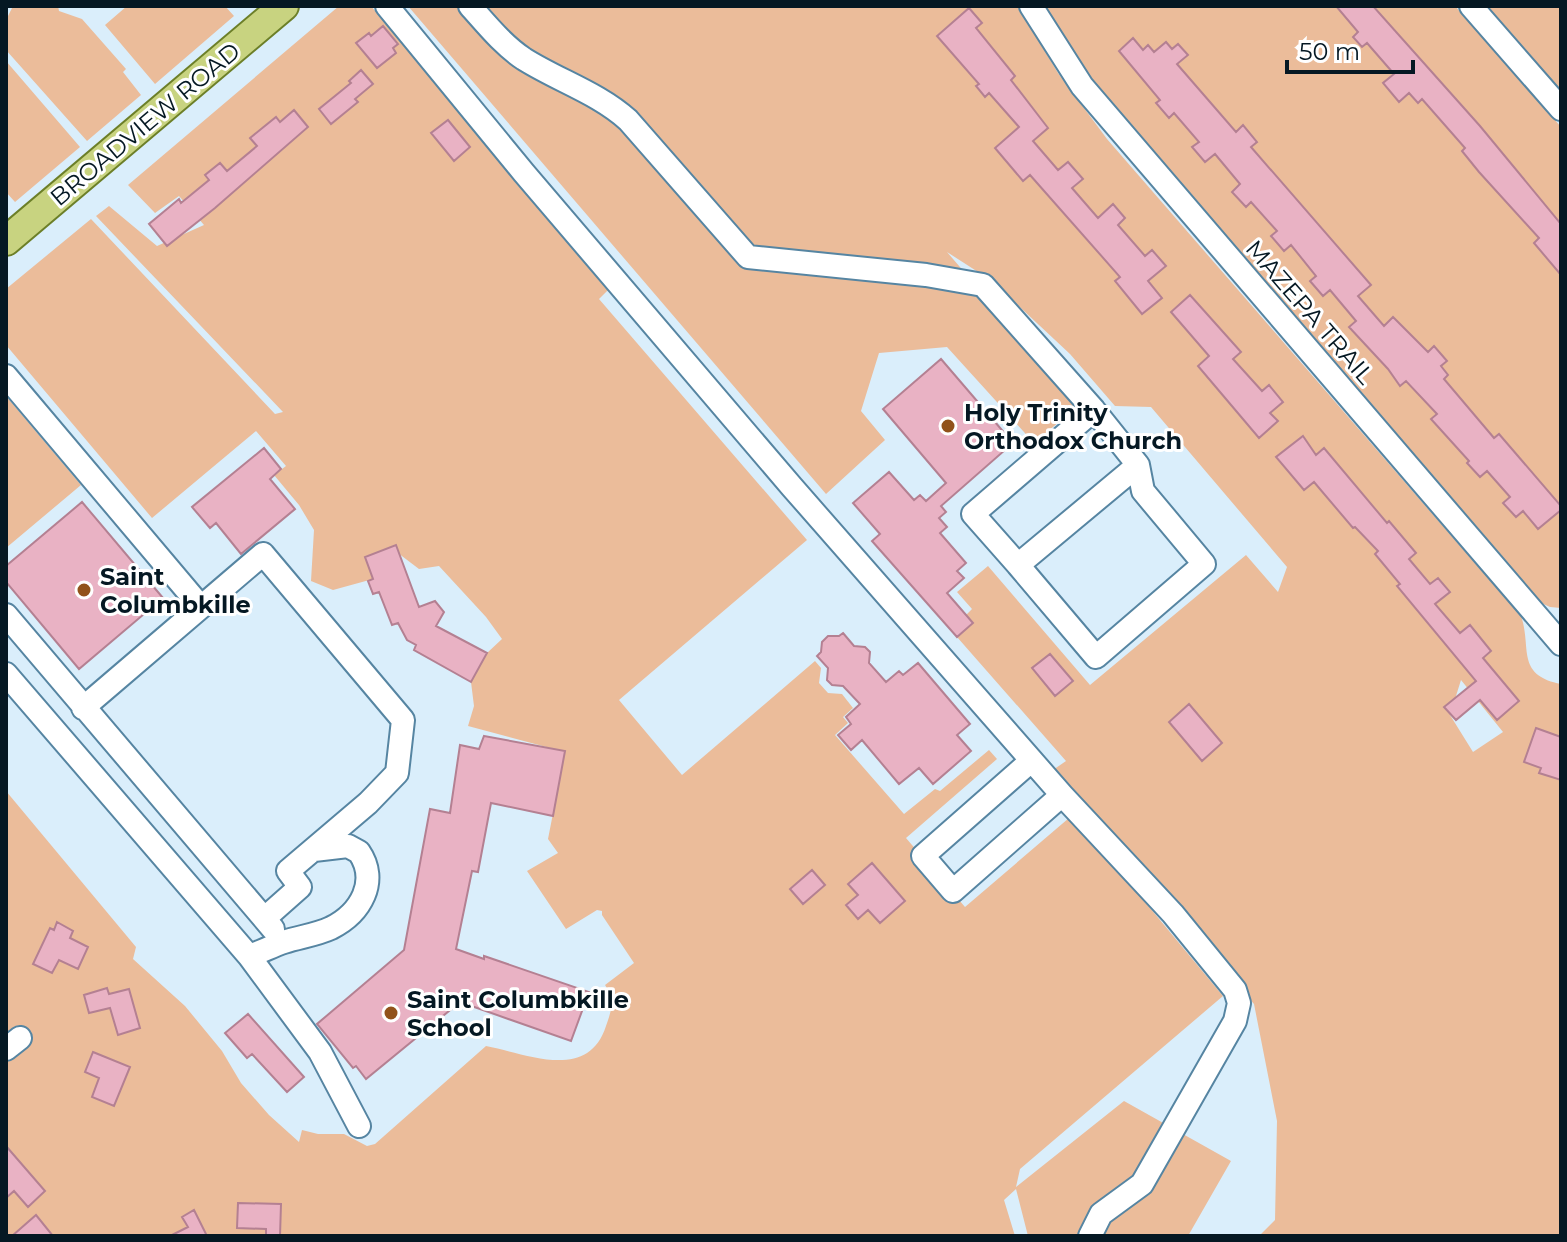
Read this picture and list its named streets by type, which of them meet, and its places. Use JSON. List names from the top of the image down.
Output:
{
  "streets": {
    "main road": ["BROADVIEW ROAD"],
    "street": ["MAZEPA TRAIL"]
  },
  "places": ["Holy Trinity Orthodox Church", "Saint Columbkille", "Saint Columbkille School"],
  "scale_bar": "50 m"
}
